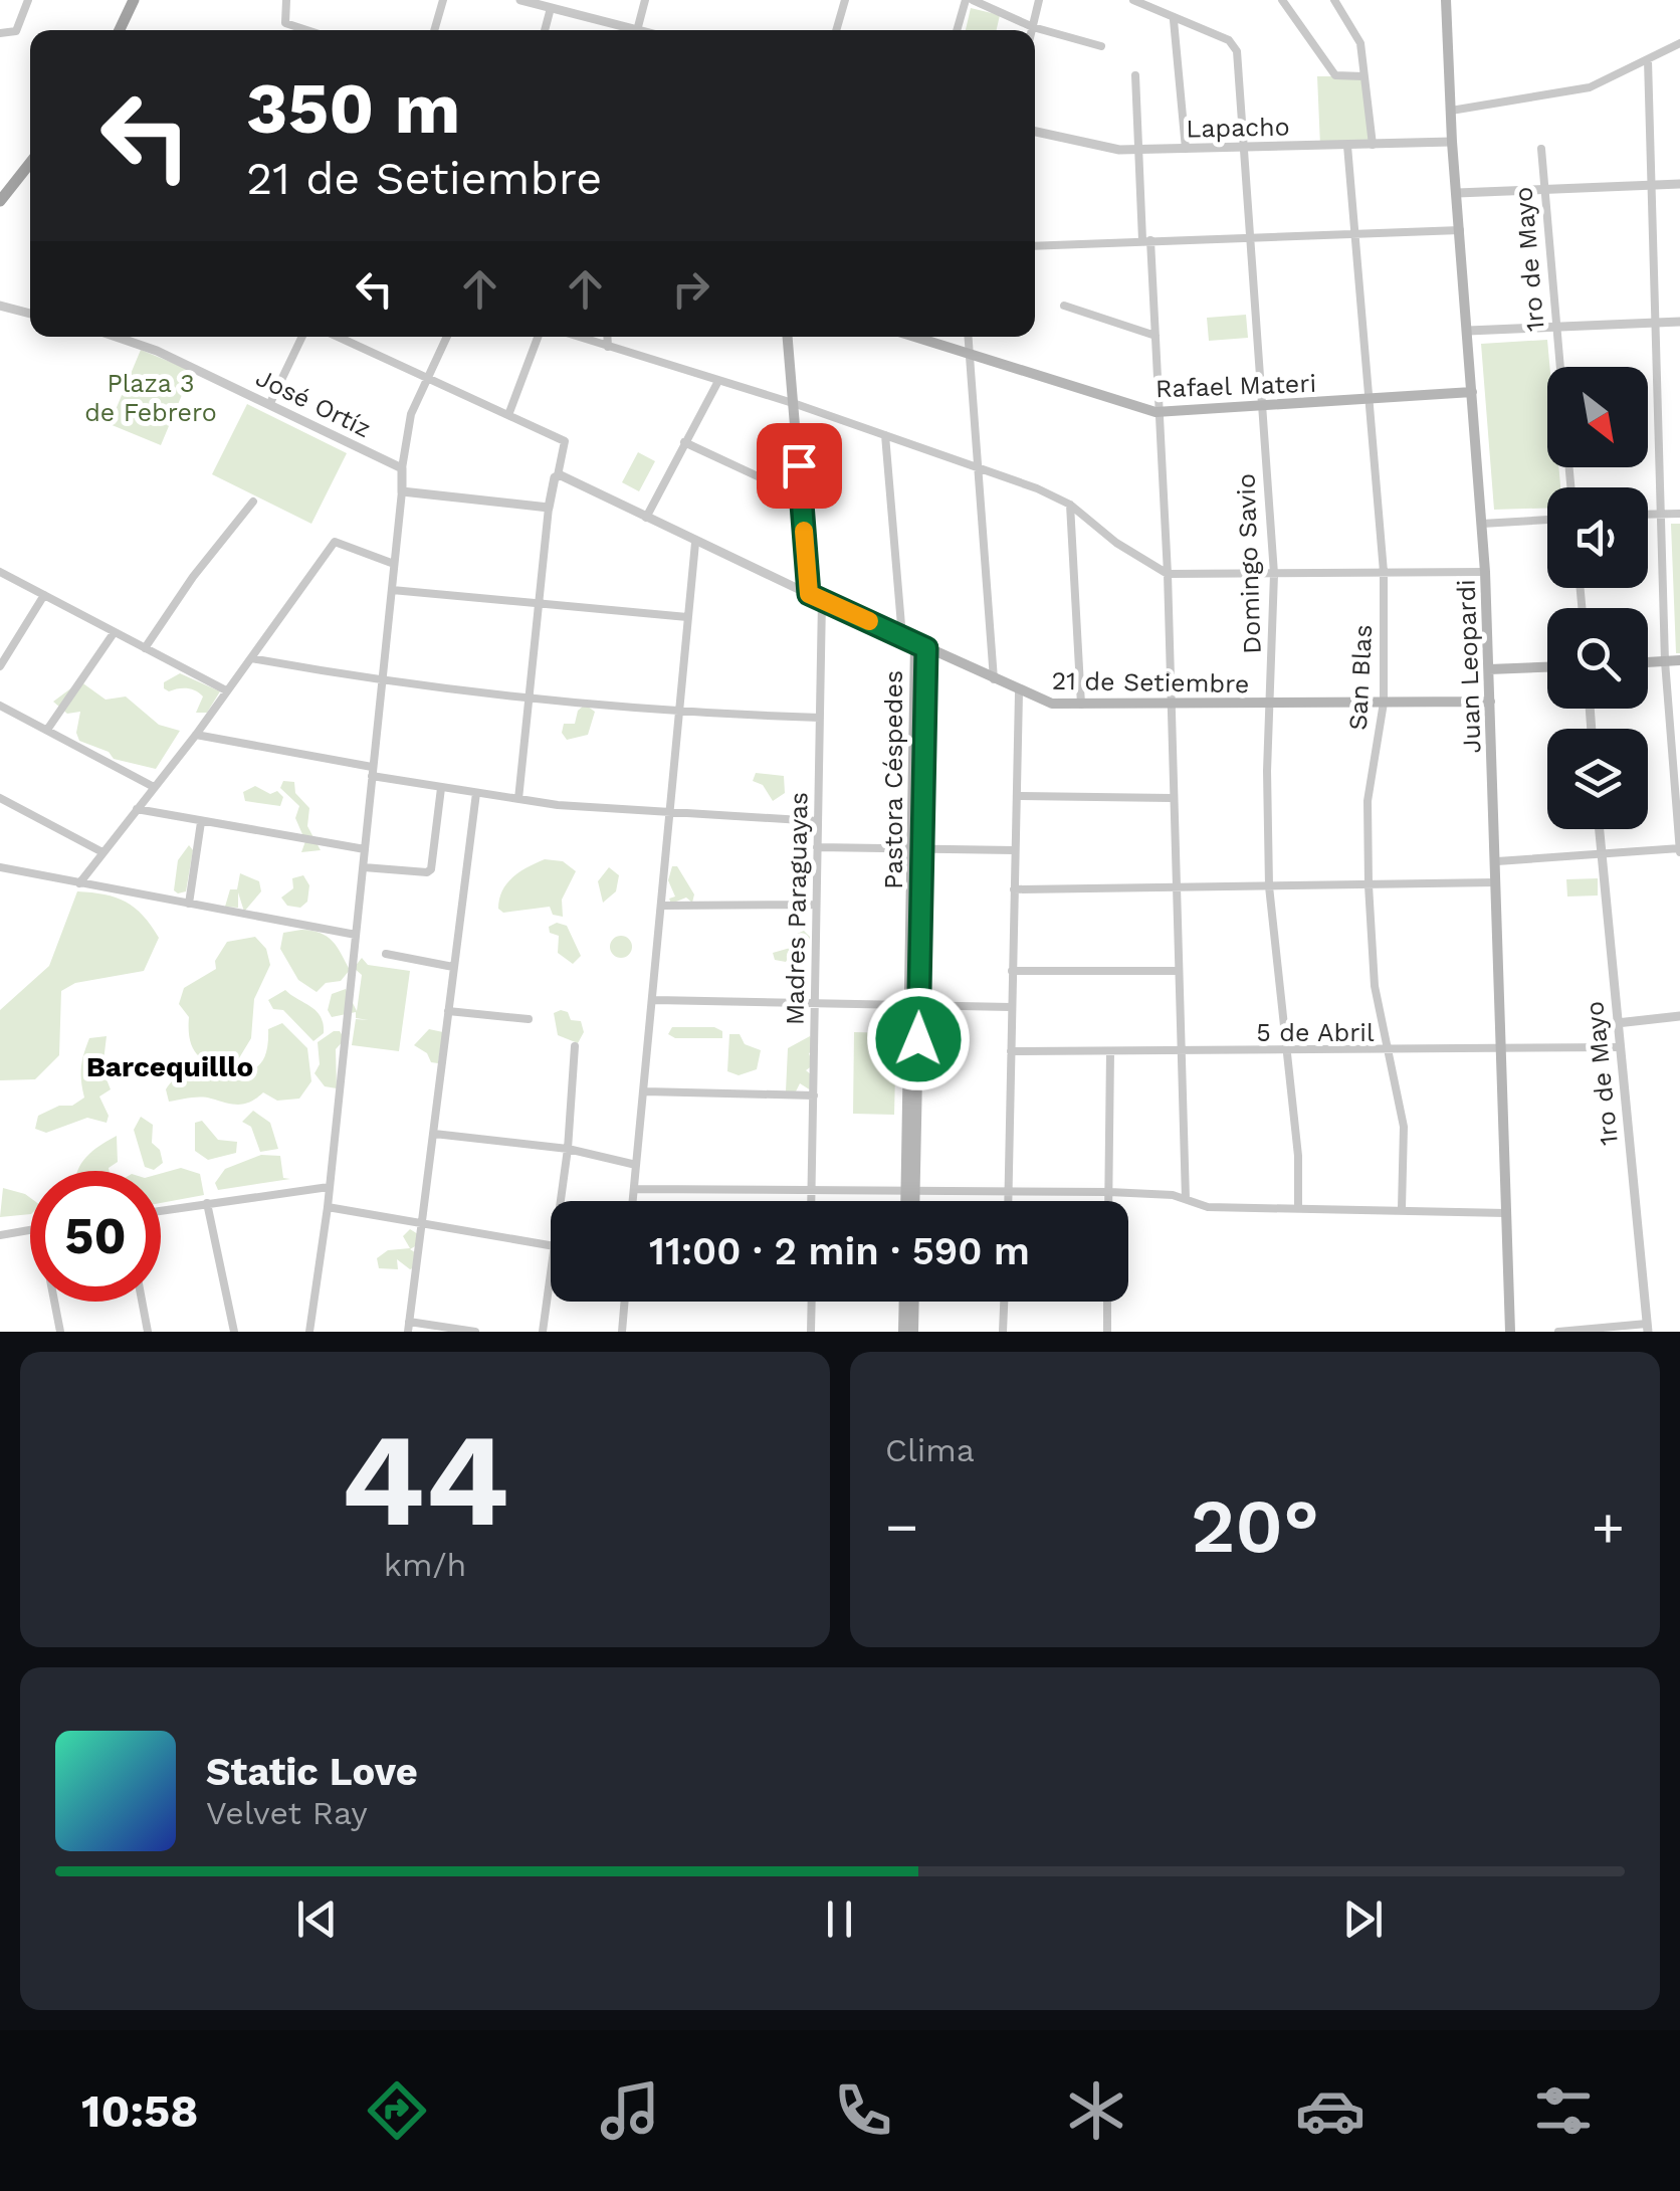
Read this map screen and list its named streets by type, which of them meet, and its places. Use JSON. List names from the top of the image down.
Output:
{
  "streets": {
    "main road": [
      "Rafael Materi",
      "Juan Leopardi",
      "21 de Setiembre",
      "Pastora Céspedes"
    ],
    "street": [
      "Lapacho",
      "1ro de Mayo",
      "José Ortíz",
      "Domingo Savio",
      "San Blas",
      "Madres Paraguayas",
      "5 de Abril"
    ]
  },
  "crossings": [
    ["Lapacho", "Domingo Savio"],
    ["Lapacho", "Juan Leopardi"],
    ["Lapacho", "San Blas"],
    ["1ro de Mayo", "5 de Abril"],
    ["Rafael Materi", "Domingo Savio"],
    ["Rafael Materi", "Juan Leopardi"],
    ["Rafael Materi", "San Blas"],
    ["Domingo Savio", "21 de Setiembre"],
    ["Domingo Savio", "5 de Abril"],
    ["Juan Leopardi", "21 de Setiembre"],
    ["Juan Leopardi", "5 de Abril"],
    ["San Blas", "21 de Setiembre"],
    ["San Blas", "5 de Abril"],
    ["21 de Setiembre", "Pastora Céspedes"],
    ["21 de Setiembre", "Madres Paraguayas"]
  ],
  "districts": ["Barcequilllo"],
  "parks": ["Plaza 3 de Febrero"],
  "north": "bottom right",
  "page": {
    "turn": ["350 m", "21 de Setiembre"],
    "limit": "50",
    "trip": "11:00 · 2 min · 590 m",
    "tile": [
      ["44", "km/h"],
      "Clima"
    ],
    "heat": ["−", "20°", "+"],
    "song": ["Static Love", "Velvet Ray"],
    "tabs": "10:58"
  }
}
